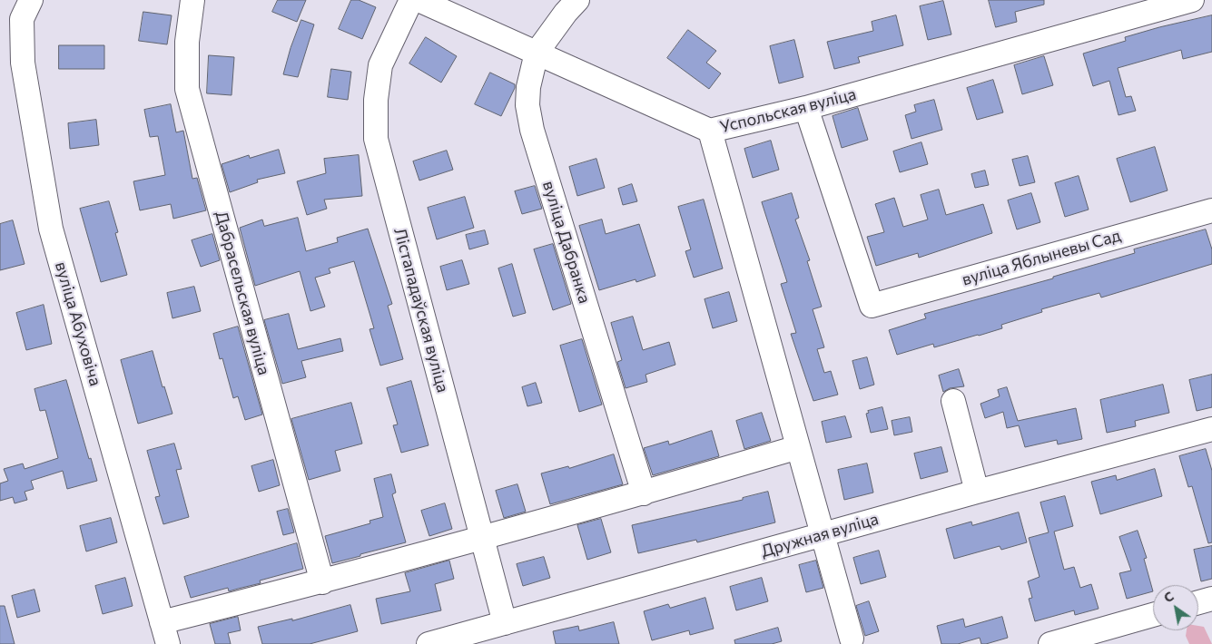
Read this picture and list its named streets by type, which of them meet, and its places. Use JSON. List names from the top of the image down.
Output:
{
  "streets": {
    "street": [
      "Успольская вуліца",
      "вуліца Дабранка",
      "вуліца Яблыневы Сад",
      "Дабрасельская вуліца",
      "Лістападаўская вуліца",
      "вуліца Абуховіча",
      "Дружная вуліца"
    ]
  },
  "crossings": [
    ["Успольская вуліца", "вуліца Яблыневы Сад"],
    ["Успольская вуліца", "Дружная вуліца"],
    ["Лістападаўская вуліца", "Дружная вуліца"]
  ],
  "north": "top left"
}
